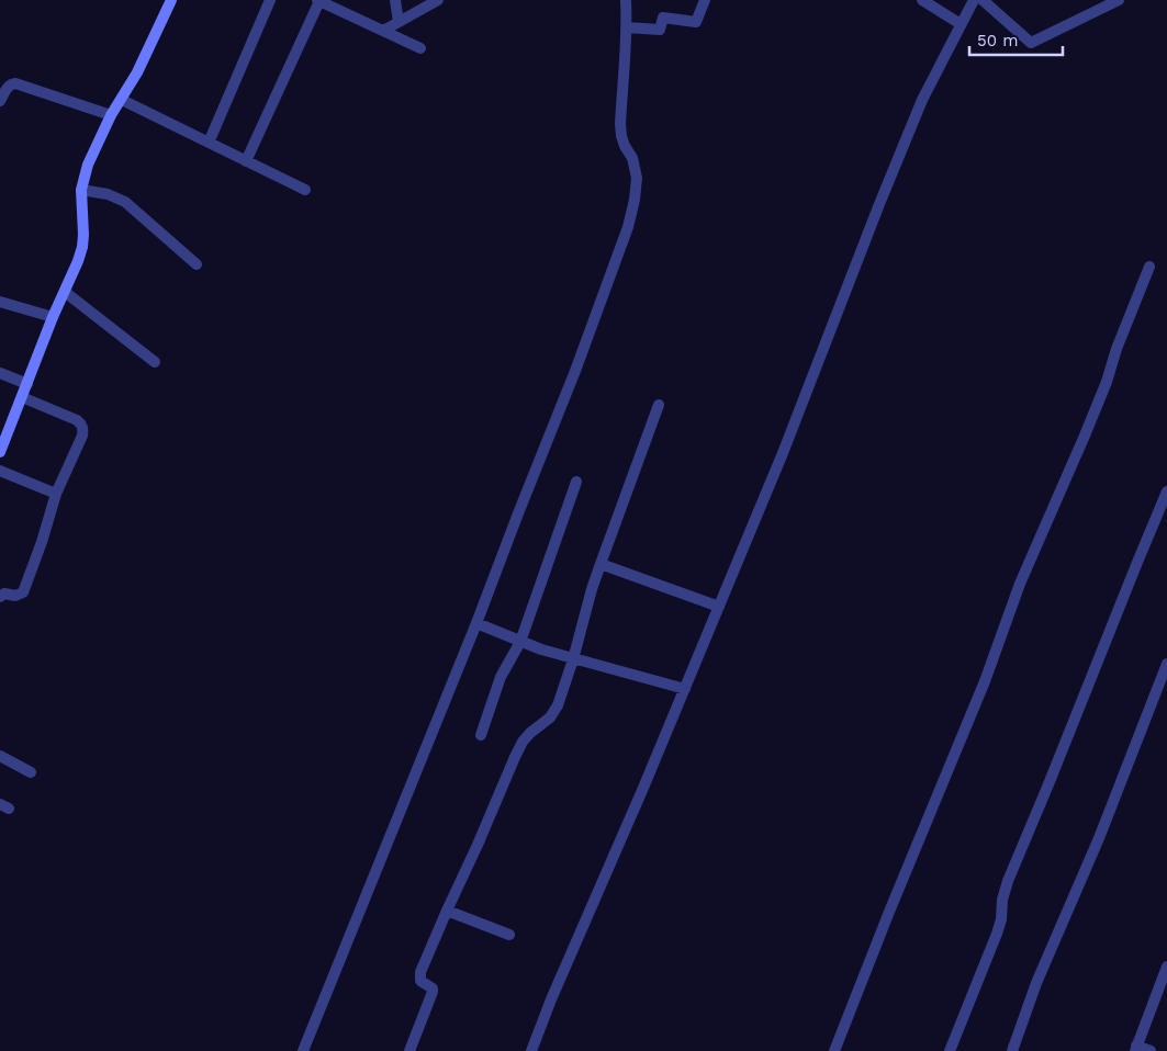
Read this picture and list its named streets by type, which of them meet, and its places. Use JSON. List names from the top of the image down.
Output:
{
  "scale_bar": "50 m"
}
